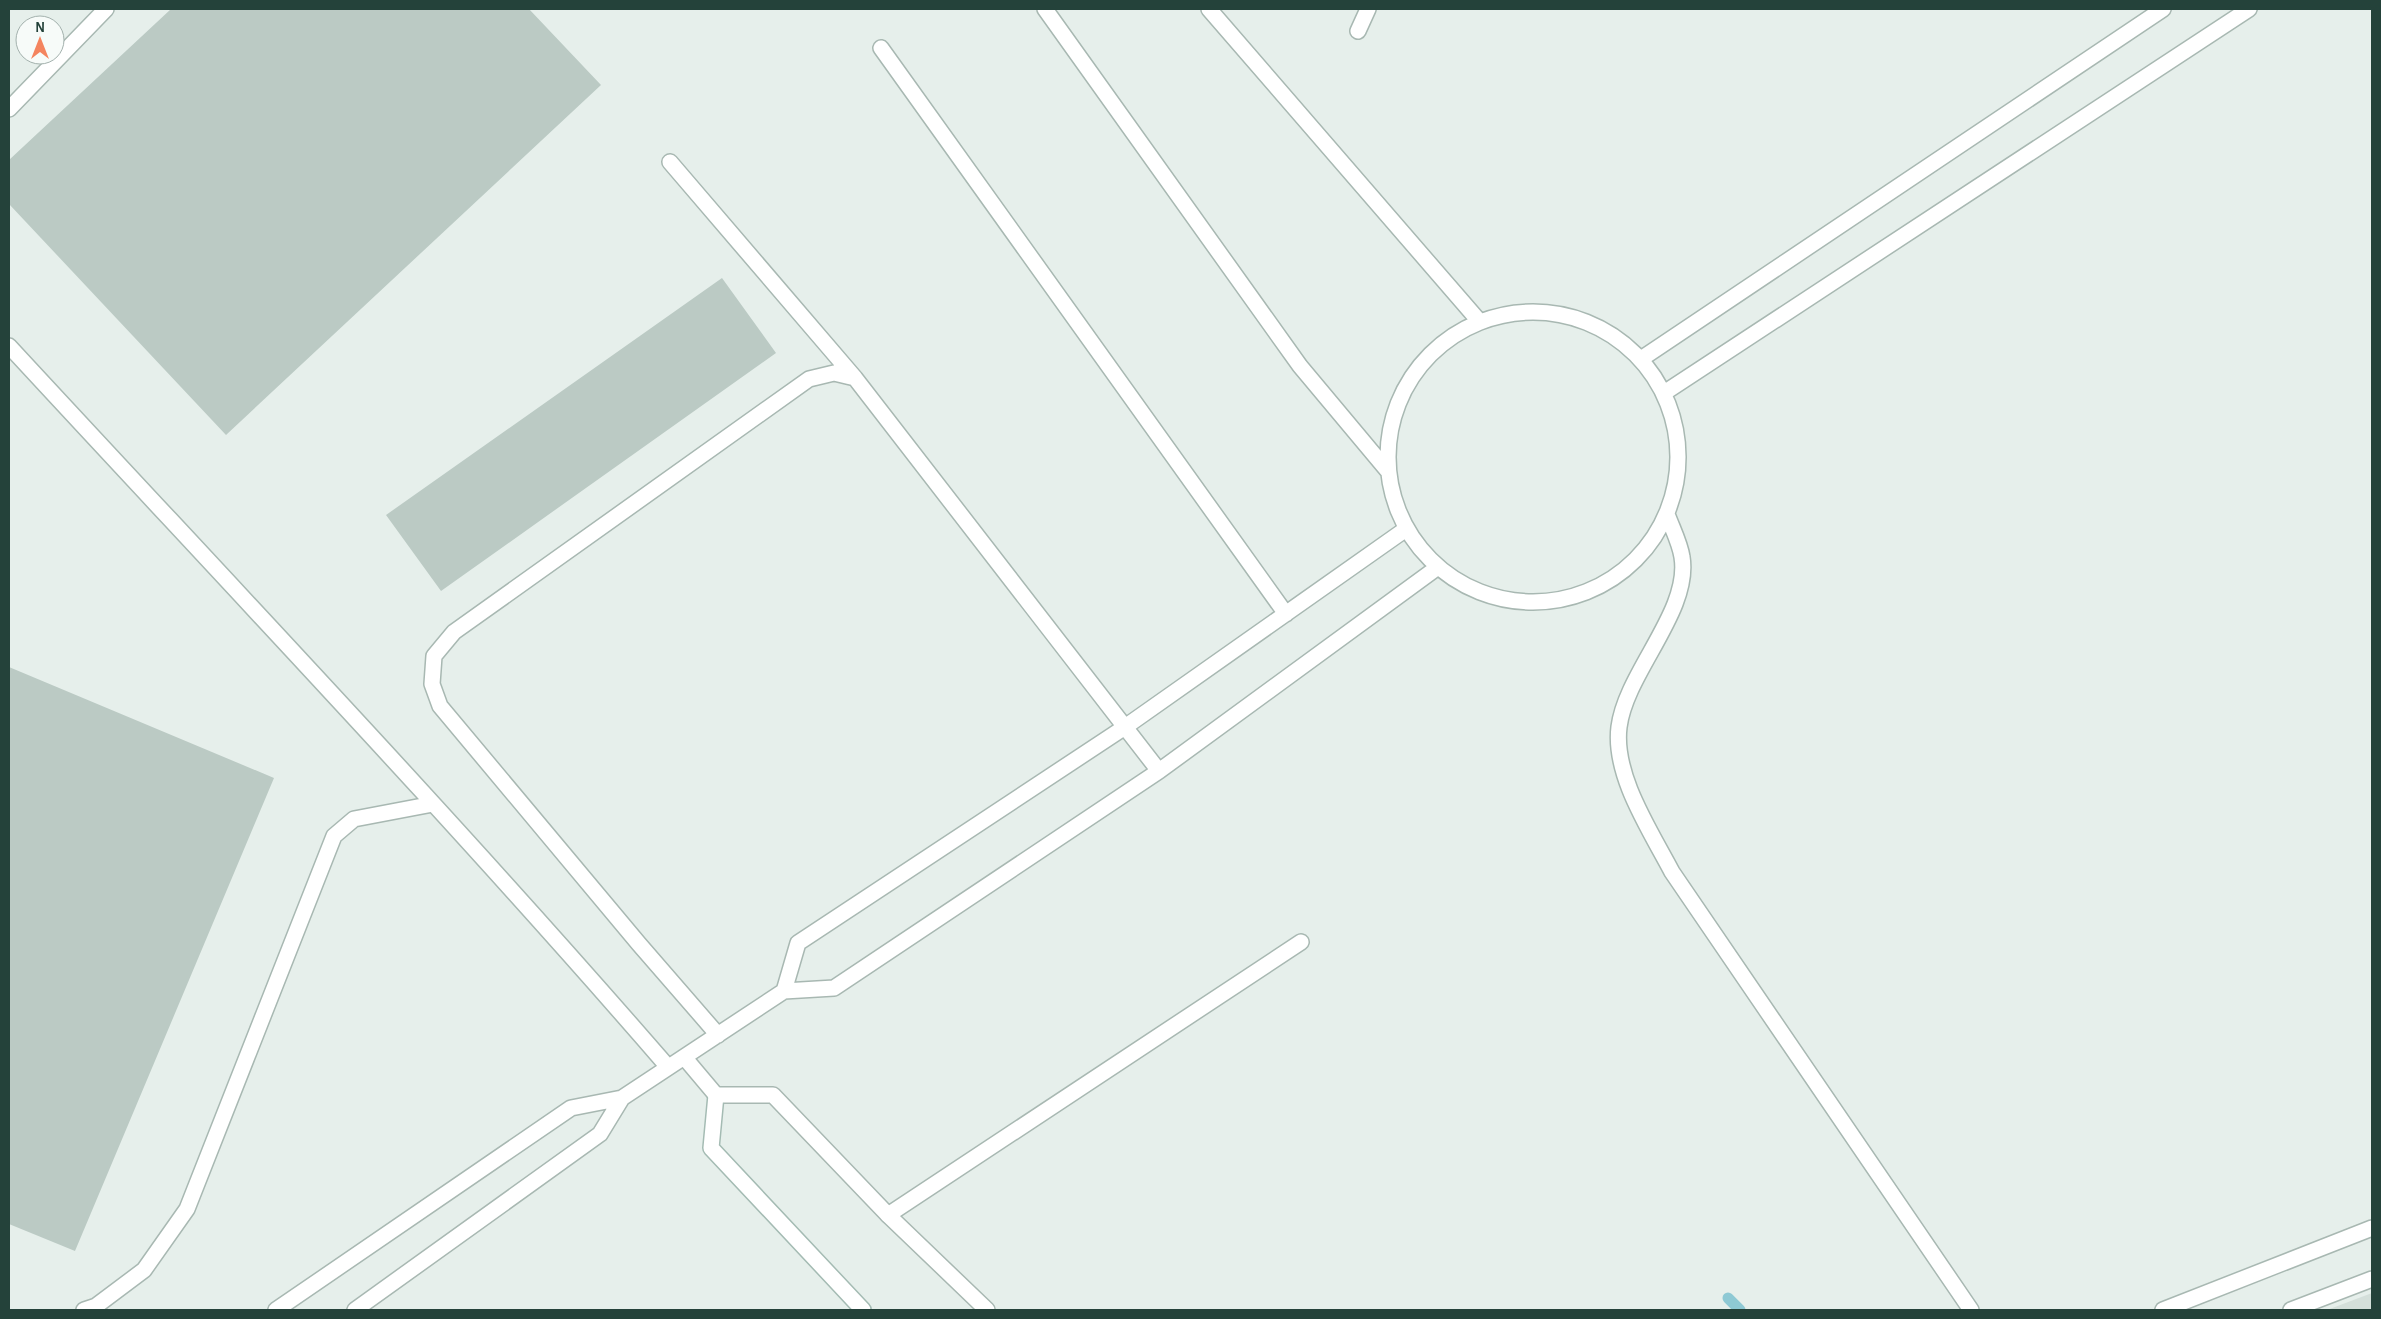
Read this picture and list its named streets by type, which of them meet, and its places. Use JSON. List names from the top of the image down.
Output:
{
  "north": "top"
}
